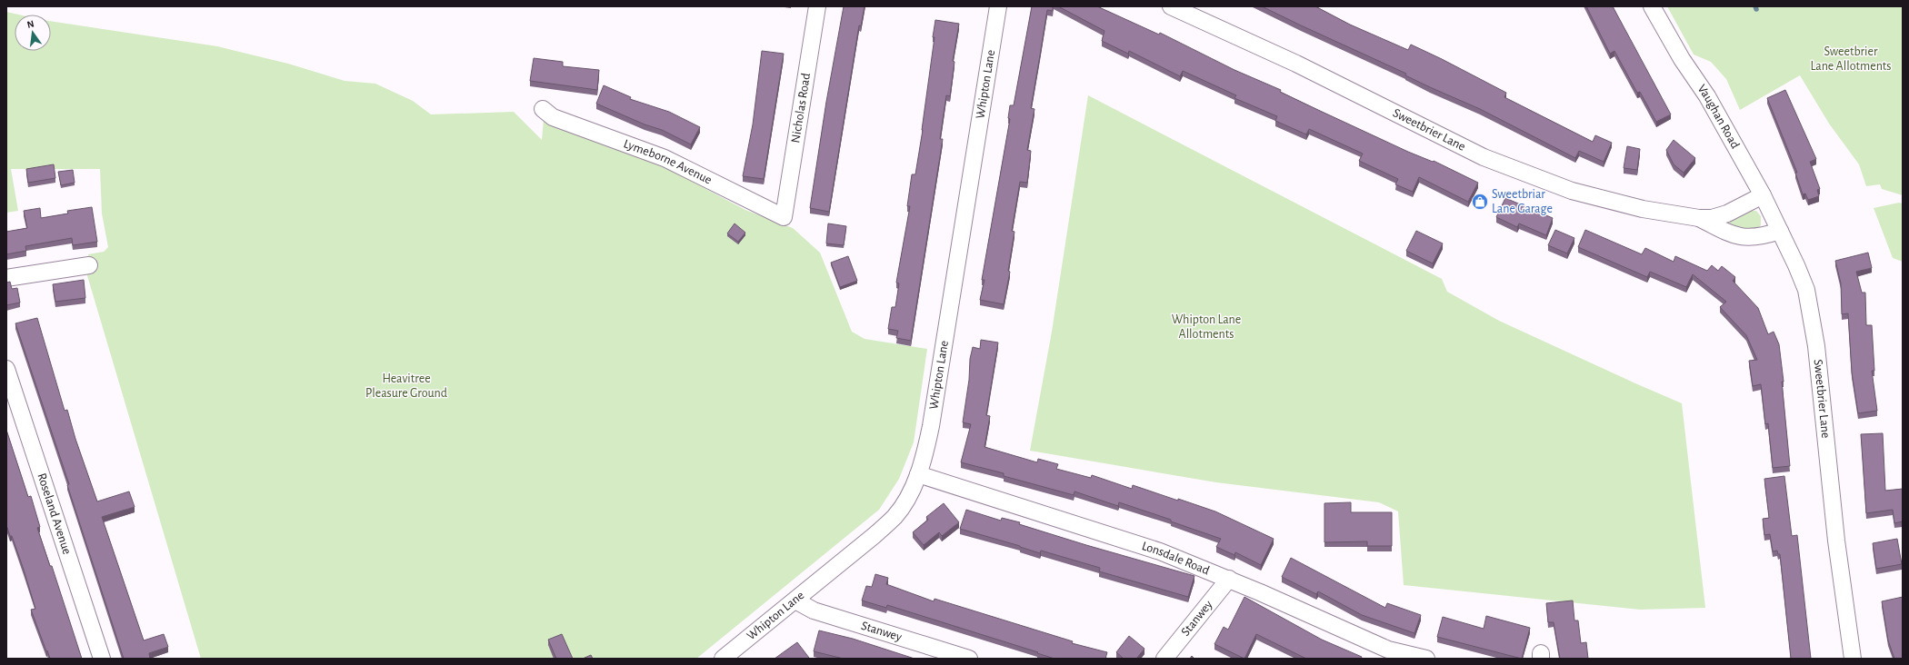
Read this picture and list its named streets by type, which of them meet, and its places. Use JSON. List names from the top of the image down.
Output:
{
  "streets": {
    "street": [
      "Whipton Lane",
      "Nicholas Road",
      "Vaughan Road",
      "Sweetbrier Lane",
      "Lymeborne Avenue",
      "Roseland Avenue",
      "Lonsdale Road",
      "Stanwey"
    ]
  },
  "crossings": [
    ["Whipton Lane", "Lonsdale Road"],
    ["Whipton Lane", "Stanwey"],
    ["Nicholas Road", "Lymeborne Avenue"],
    ["Vaughan Road", "Sweetbrier Lane"],
    ["Lonsdale Road", "Stanwey"]
  ],
  "parks": ["Sweetbrier Lane Allotments", "Whipton Lane Allotments", "Heavitree Pleasure Ground"],
  "places": {
    "shop": ["Sweetbriar Lane Garage"]
  },
  "north": "top"
}
